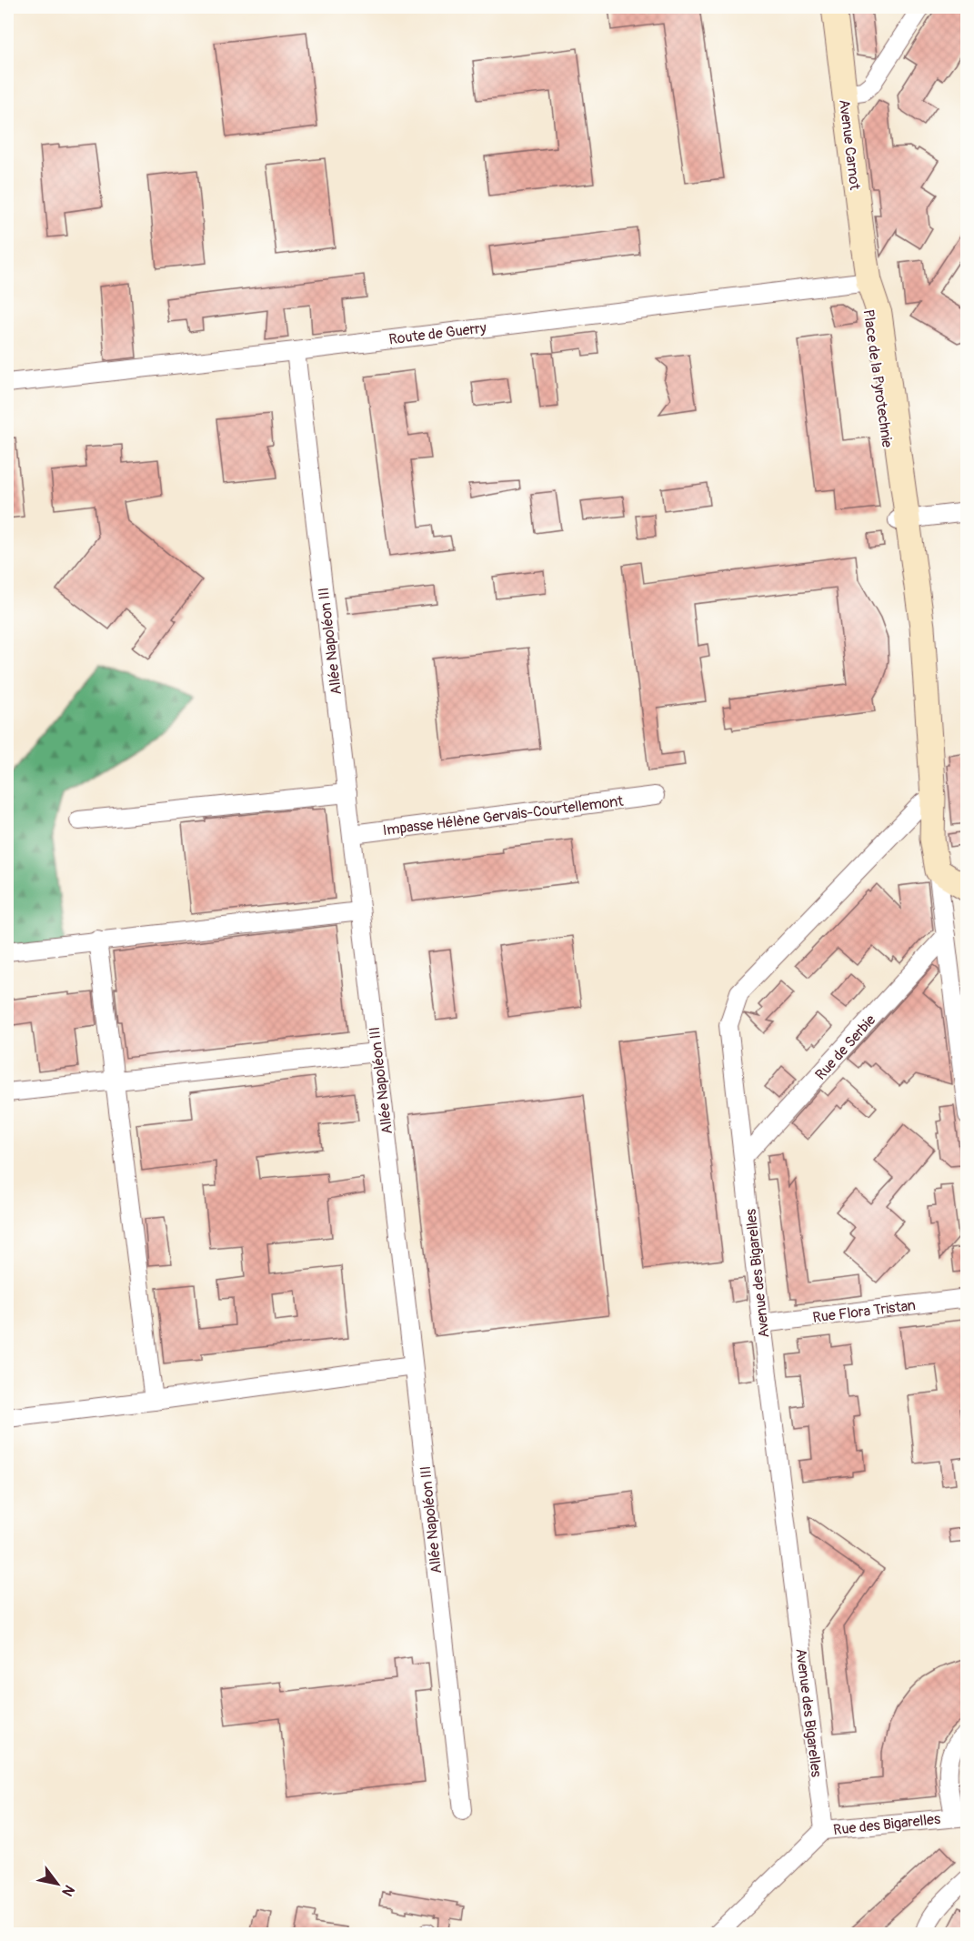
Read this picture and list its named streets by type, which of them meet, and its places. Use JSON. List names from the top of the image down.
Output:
{
  "streets": {
    "main road": ["Avenue Carnot", "Place de la Pyrotechnie"],
    "street": [
      "Route de Guerry",
      "Allée Napoléon III",
      "Impasse Hélène Gervais-Courtellemont",
      "Rue de Serbie",
      "Avenue des Bigarelles",
      "Rue Flora Tristan",
      "Rue des Bigarelles"
    ]
  },
  "crossings": [
    ["Avenue Carnot", "Route de Guerry"],
    ["Avenue Carnot", "Place de la Pyrotechnie"],
    ["Route de Guerry", "Place de la Pyrotechnie"],
    ["Route de Guerry", "Allée Napoléon III"],
    ["Place de la Pyrotechnie", "Avenue des Bigarelles"],
    ["Allée Napoléon III", "Impasse Hélène Gervais-Courtellemont"],
    ["Rue de Serbie", "Avenue des Bigarelles"],
    ["Avenue des Bigarelles", "Rue Flora Tristan"],
    ["Avenue des Bigarelles", "Rue des Bigarelles"]
  ],
  "north": "bottom right"
}
